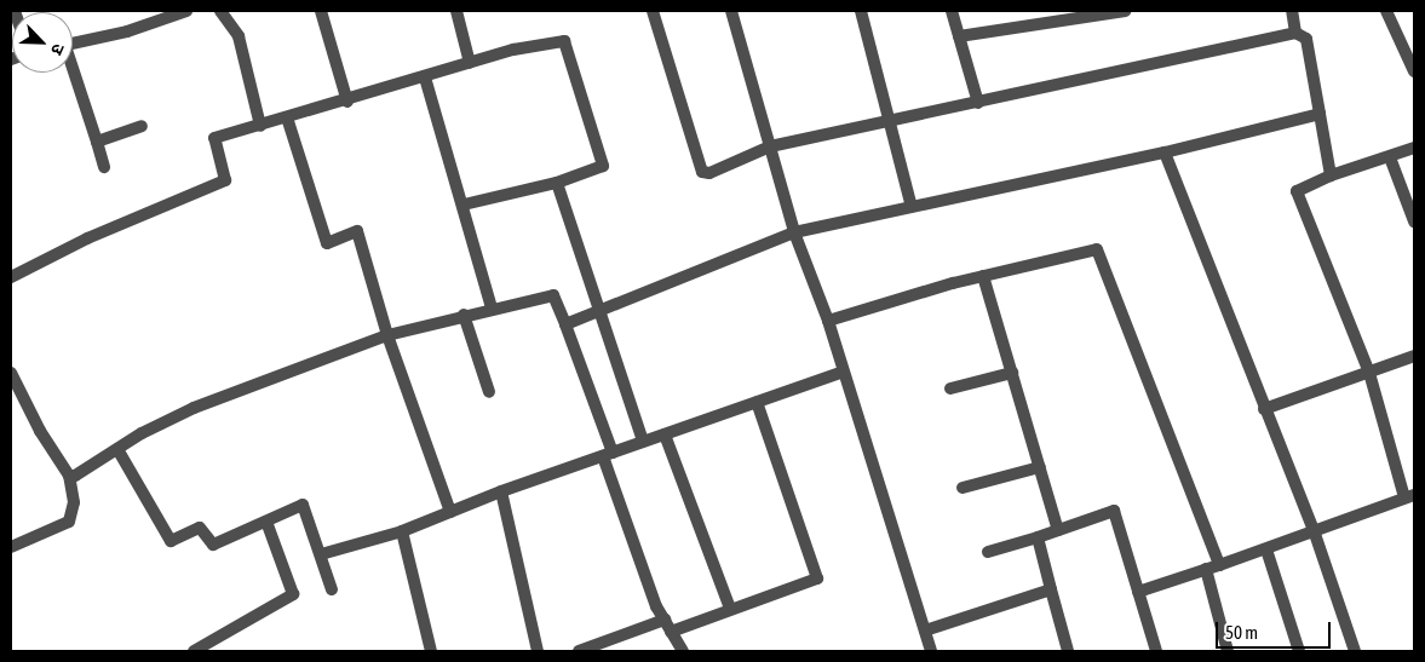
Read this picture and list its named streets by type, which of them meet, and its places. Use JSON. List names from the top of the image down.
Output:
{
  "scale_bar": "50 m",
  "north": "bottom right"
}
